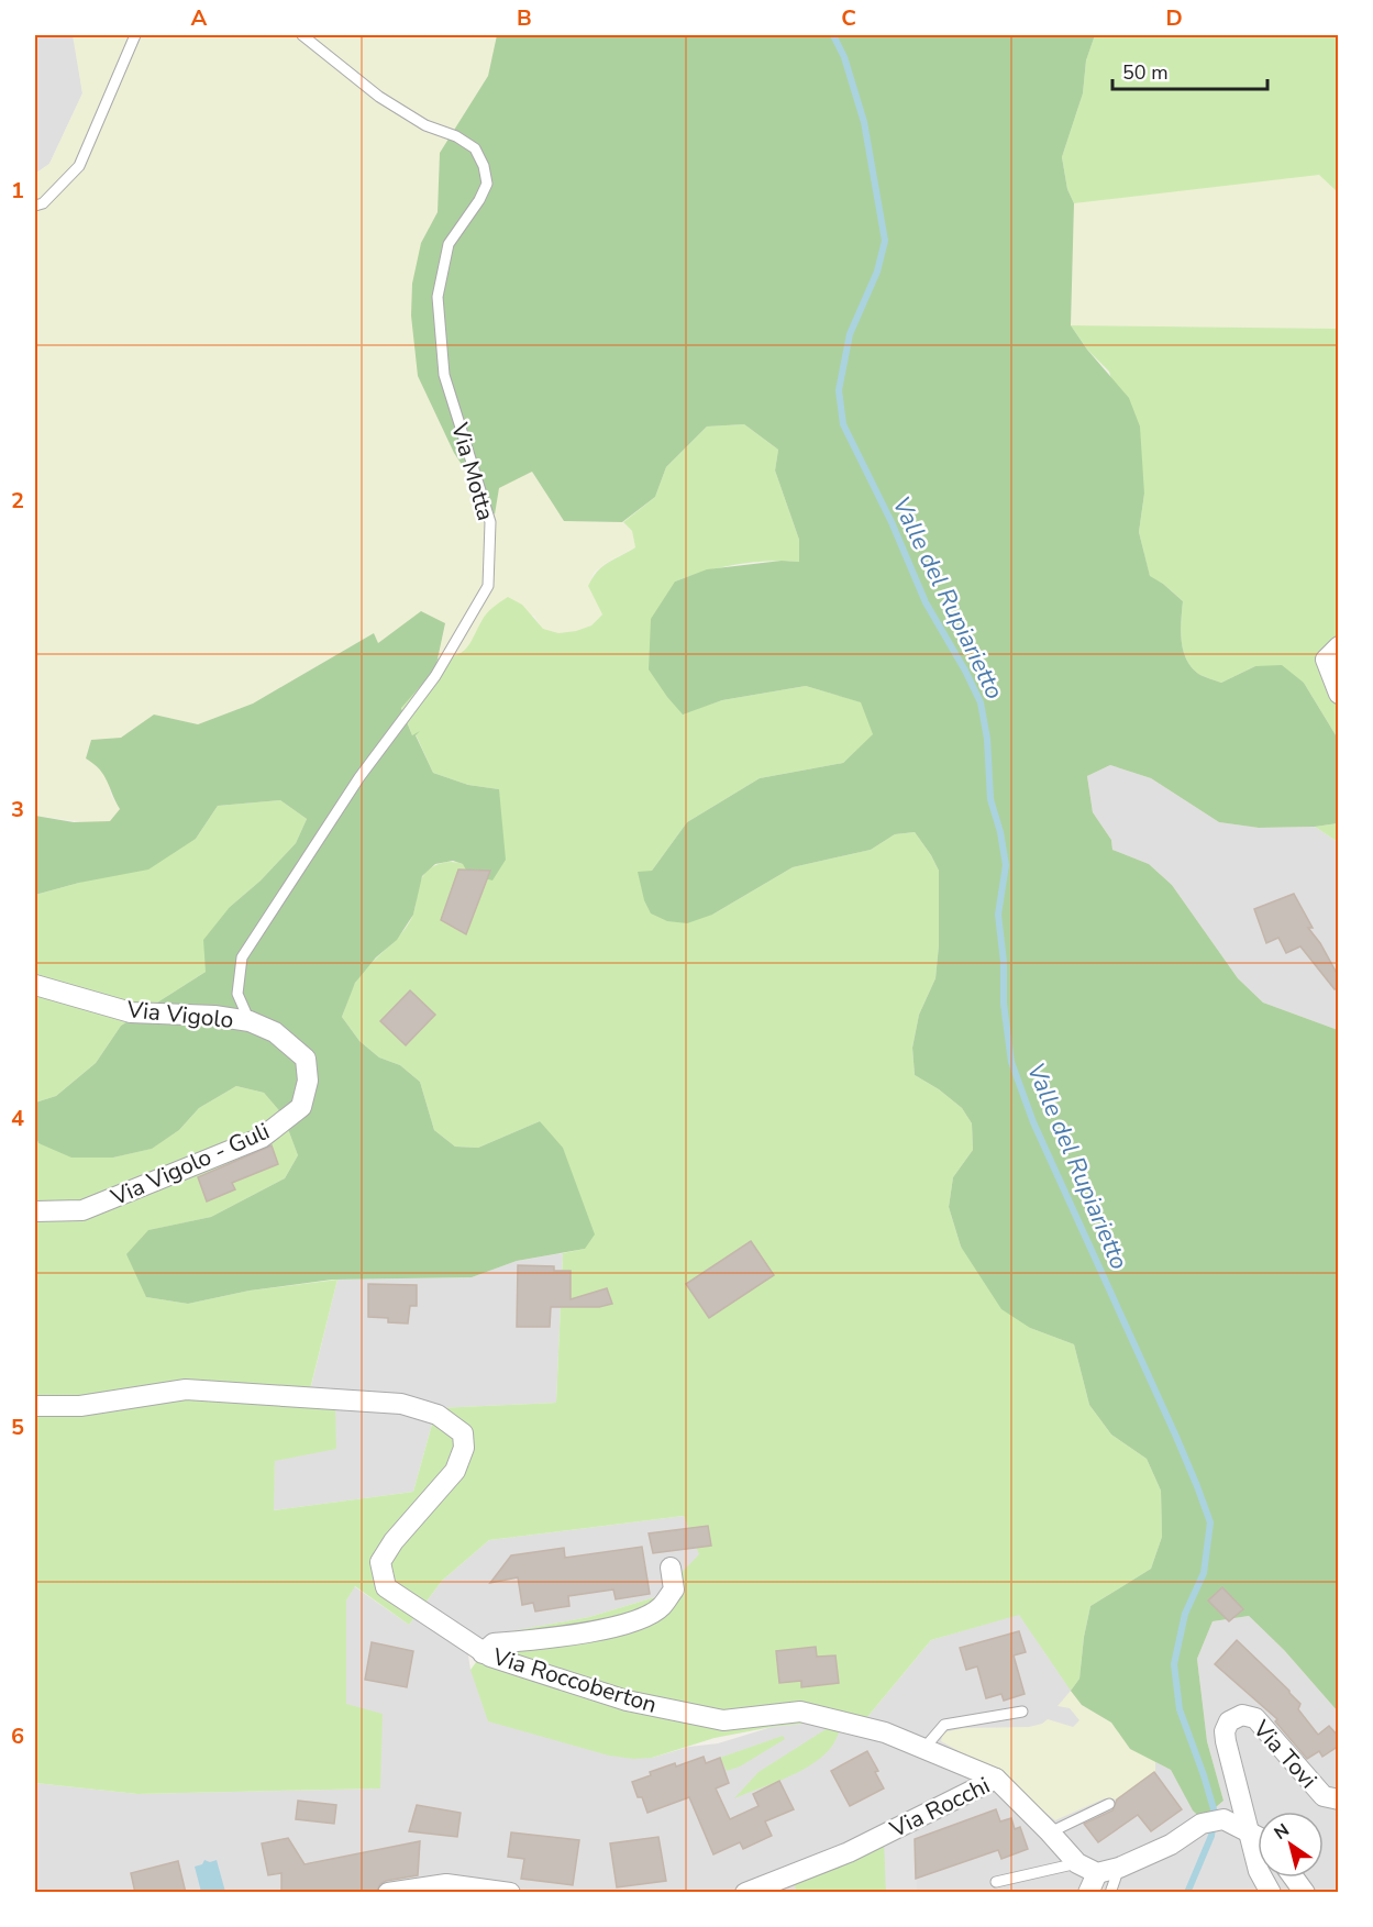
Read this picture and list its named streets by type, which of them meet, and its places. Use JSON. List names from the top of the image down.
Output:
{
  "streets": {
    "street": [
      "Via Vigolo",
      "Via Vigolo - Guli",
      "Via Roccoberton",
      "Via Tovi",
      "Via Rocchi"
    ],
    "lane": ["Via Motta"]
  },
  "crossings": [
    ["Via Motta", "Via Vigolo"],
    ["Via Motta", "Via Vigolo - Guli"],
    ["Via Vigolo", "Via Vigolo - Guli"],
    ["Via Roccoberton", "Via Rocchi"]
  ],
  "water": ["Valle del Rupiarietto"],
  "scale_bar": "50 m",
  "north": "top left",
  "grid": {
    "columns": [
      "A",
      "B",
      "C",
      "D"
    ],
    "rows": [
      "1",
      "2",
      "3",
      "4",
      "5",
      "6"
    ]
  }
}
